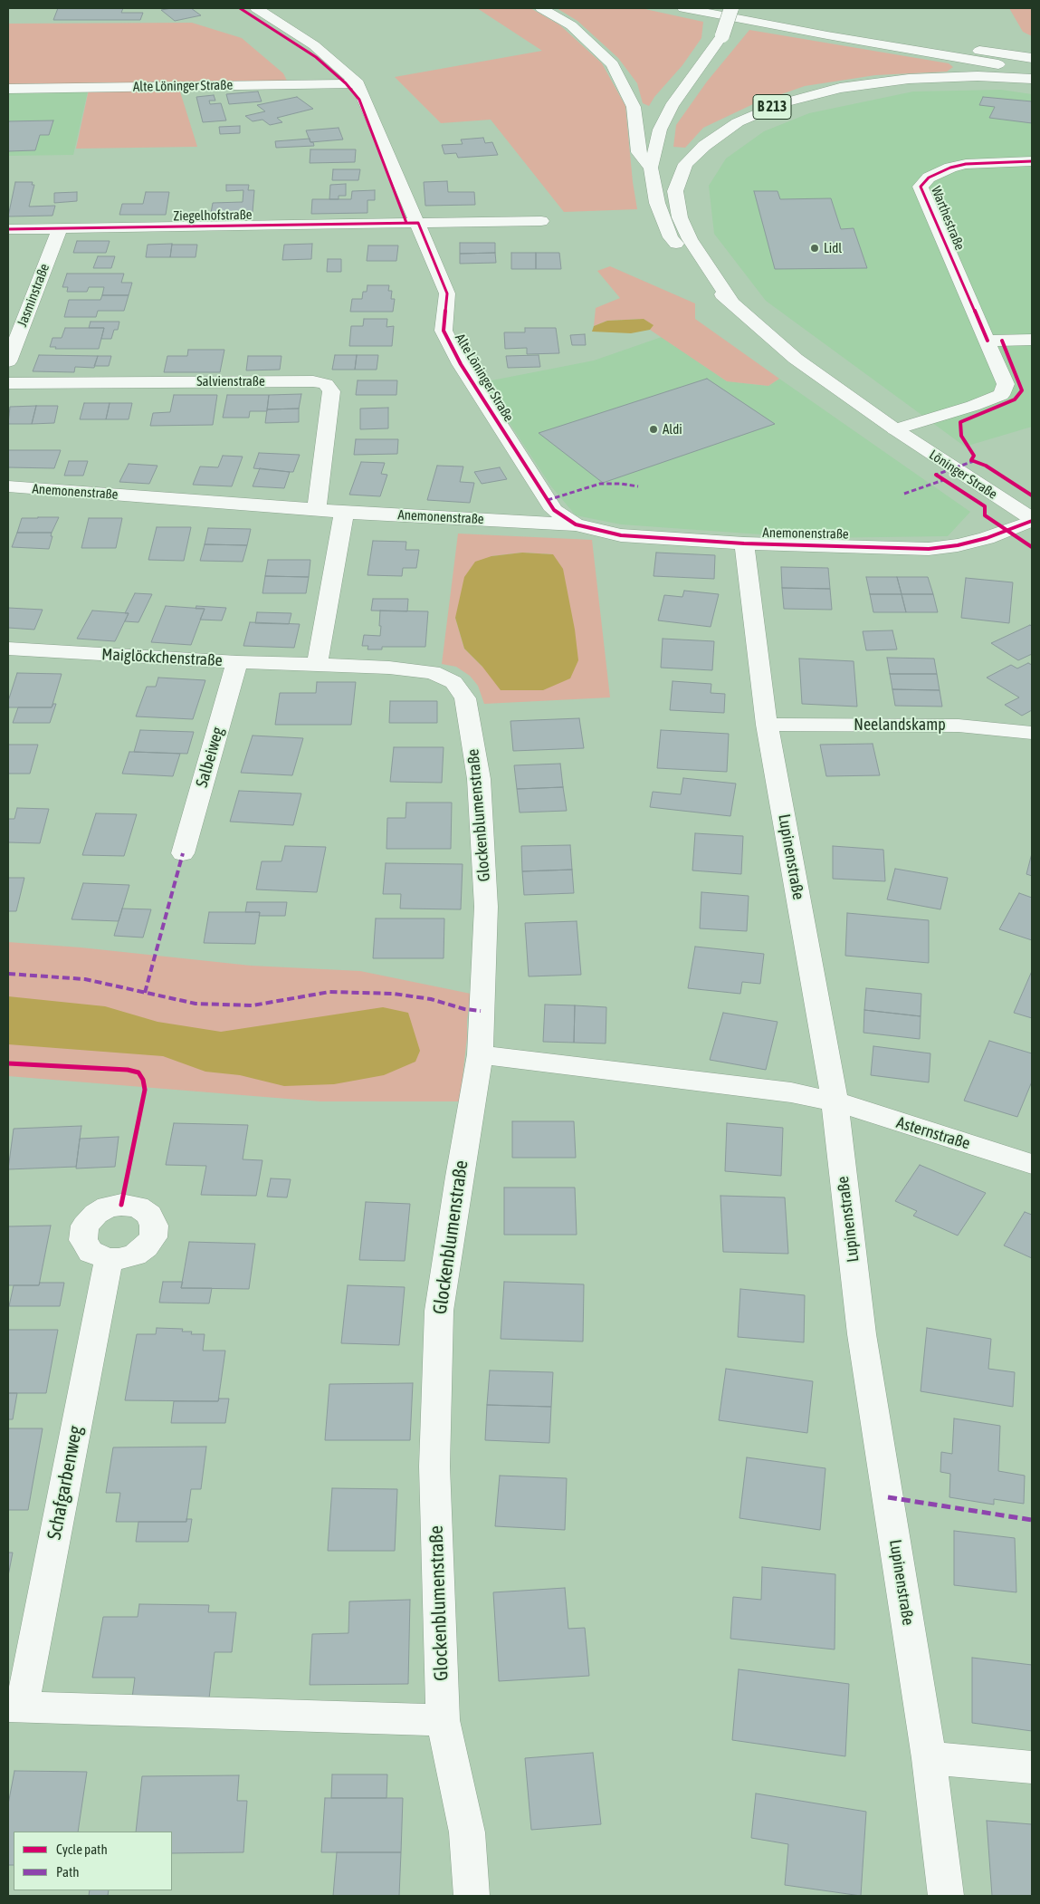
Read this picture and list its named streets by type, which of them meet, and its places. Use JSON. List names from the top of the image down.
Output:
{
  "streets": {
    "main road": [
      "Alte Löninger Straße",
      "B 213",
      "Ziegelhofstraße",
      "Warthestraße",
      "Jasminstraße",
      "Salvienstraße",
      "Löninger Straße",
      "Anemonenstraße",
      "Maiglöckchenstraße",
      "Neelandskamp",
      "Salbeiweg",
      "Glockenblumenstraße",
      "Lupinenstraße",
      "Asternstraße",
      "Schafgarbenweg"
    ]
  },
  "crossings": [
    ["Alte Löninger Straße", "Ziegelhofstraße"],
    ["Alte Löninger Straße", "Anemonenstraße"],
    ["B 213", "Löninger Straße"],
    ["Ziegelhofstraße", "Jasminstraße"],
    ["Warthestraße", "Löninger Straße"],
    ["Salvienstraße", "Anemonenstraße"],
    ["Löninger Straße", "Anemonenstraße"],
    ["Anemonenstraße", "Lupinenstraße"],
    ["Maiglöckchenstraße", "Salbeiweg"],
    ["Maiglöckchenstraße", "Glockenblumenstraße"],
    ["Neelandskamp", "Lupinenstraße"],
    ["Lupinenstraße", "Asternstraße"]
  ],
  "places": ["Lidl", "Aldi"],
  "legend": ["Cycle path", "Path"]
}
